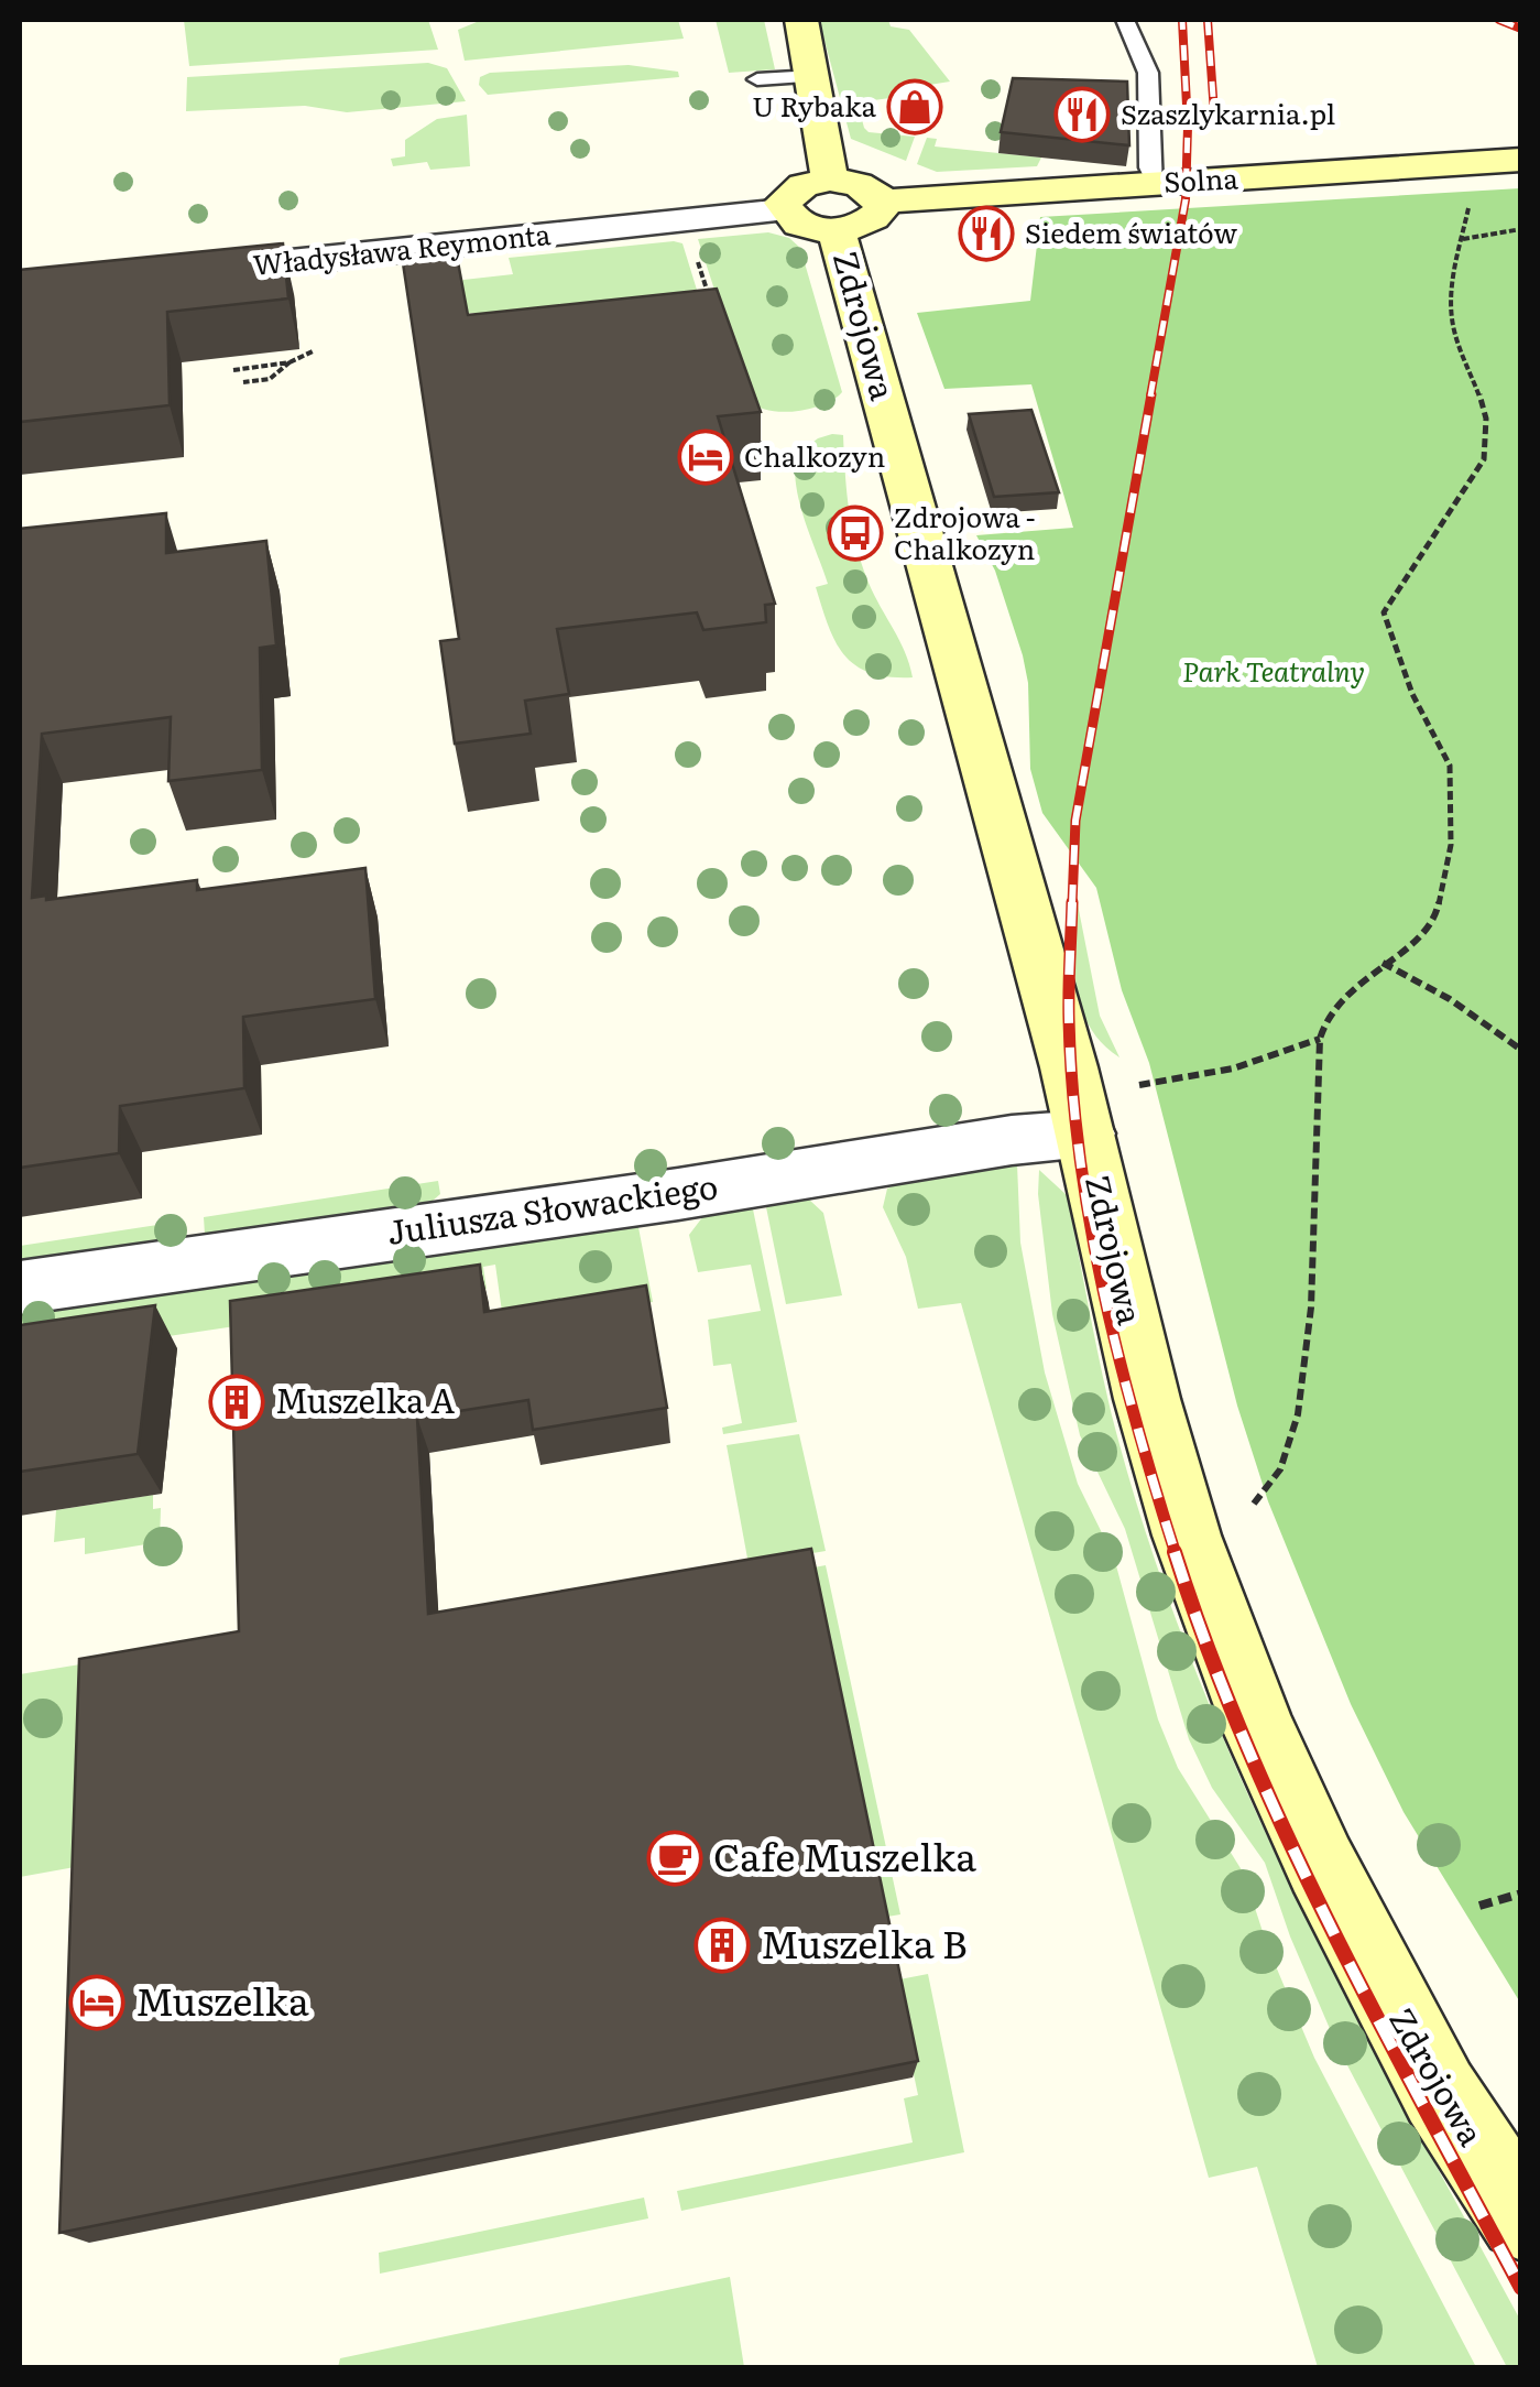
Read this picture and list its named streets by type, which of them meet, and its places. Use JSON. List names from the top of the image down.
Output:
{
  "streets": {
    "street": [
      "Solna",
      "Władysława Reymonta",
      "Zdrojowa",
      "Juliusza Słowackiego"
    ]
  },
  "crossings": [
    ["Zdrojowa", "Juliusza Słowackiego"]
  ],
  "parks": ["Park Teatralny"],
  "places": {
    "shop": ["U Rybaka"],
    "restaurant": ["Szaszlykarnia.pl", "Siedem światów"],
    "hotel": ["Chalkozyn", "Muszelka"],
    "bus stop": ["Zdrojowa - Chalkozyn"],
    "building": ["Muszelka A", "Muszelka B"],
    "cafe": ["Cafe Muszelka"]
  }
}
